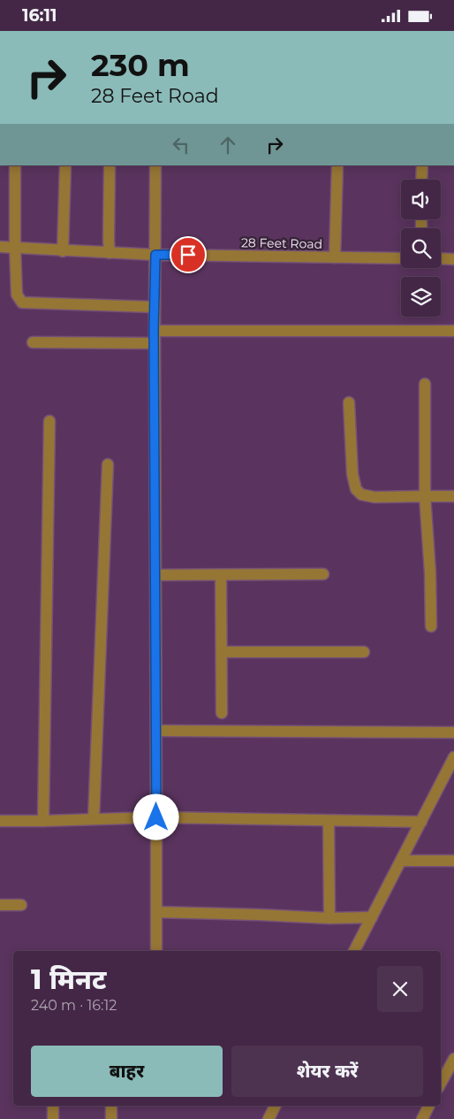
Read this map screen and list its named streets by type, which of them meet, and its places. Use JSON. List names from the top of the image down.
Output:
{
  "streets": {
    "street": ["28 Feet Road"]
  },
  "page": {
    "status": "16:11",
    "turn": ["230 m", "28 Feet Road"],
    "heading": ["1 मिनट", "240 m · 16:12"],
    "buttons": ["बाहर", "शेयर करें"]
  }
}
